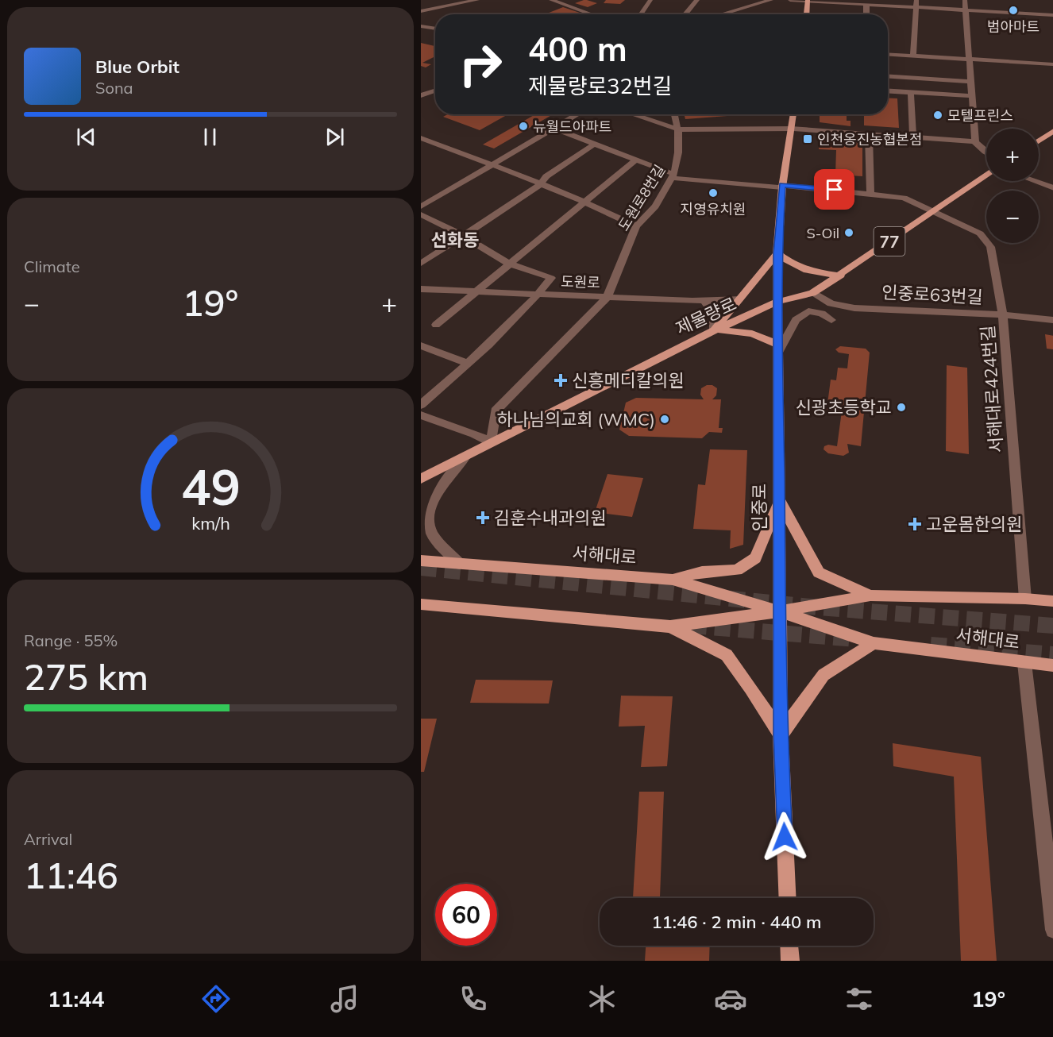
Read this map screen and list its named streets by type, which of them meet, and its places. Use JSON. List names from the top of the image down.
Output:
{
  "streets": {
    "main road": [
      "77",
      "제물량로",
      "인중로",
      "서해대로"
    ],
    "street": [
      "도원로8번길",
      "도원로",
      "인중로63번길",
      "서해대로424번길"
    ]
  },
  "crossings": [
    ["도원로8번길", "도원로"],
    ["도원로8번길", "서해대로424번길"],
    ["인중로63번길", "제물량로"],
    ["인중로63번길", "서해대로424번길"],
    ["제물량로", "서해대로424번길"],
    ["제물량로", "인중로"],
    ["서해대로424번길", "인중로"],
    ["서해대로424번길", "서해대로"],
    ["인중로", "서해대로"]
  ],
  "districts": ["선화동"],
  "places": {
    "other": [
      "범아마트",
      "모텔프린스",
      "뉴월드아파트",
      "지영유치원",
      "S-Oil",
      "신광초등학교",
      "하나님의교회 (WMC)"
    ],
    "transit": ["인천옹진농협본점"],
    "health": ["신흥메디칼의원", "김훈수내과의원", "고운몸한의원"]
  },
  "page": {
    "turn": ["400 m", "제물량로32번길"],
    "song": ["Blue Orbit", "Sona"],
    "map_buttons": ["+", "−"],
    "tile": [
      "Climate",
      ["Range · 55%", "275 km"],
      ["Arrival", "11:46"]
    ],
    "heat": ["−", "19°", "+"],
    "limit": "60",
    "trip": "11:46 · 2 min · 440 m",
    "tabs": ["11:44", "19°"],
    "gauge": ["49", "km/h"]
  }
}
